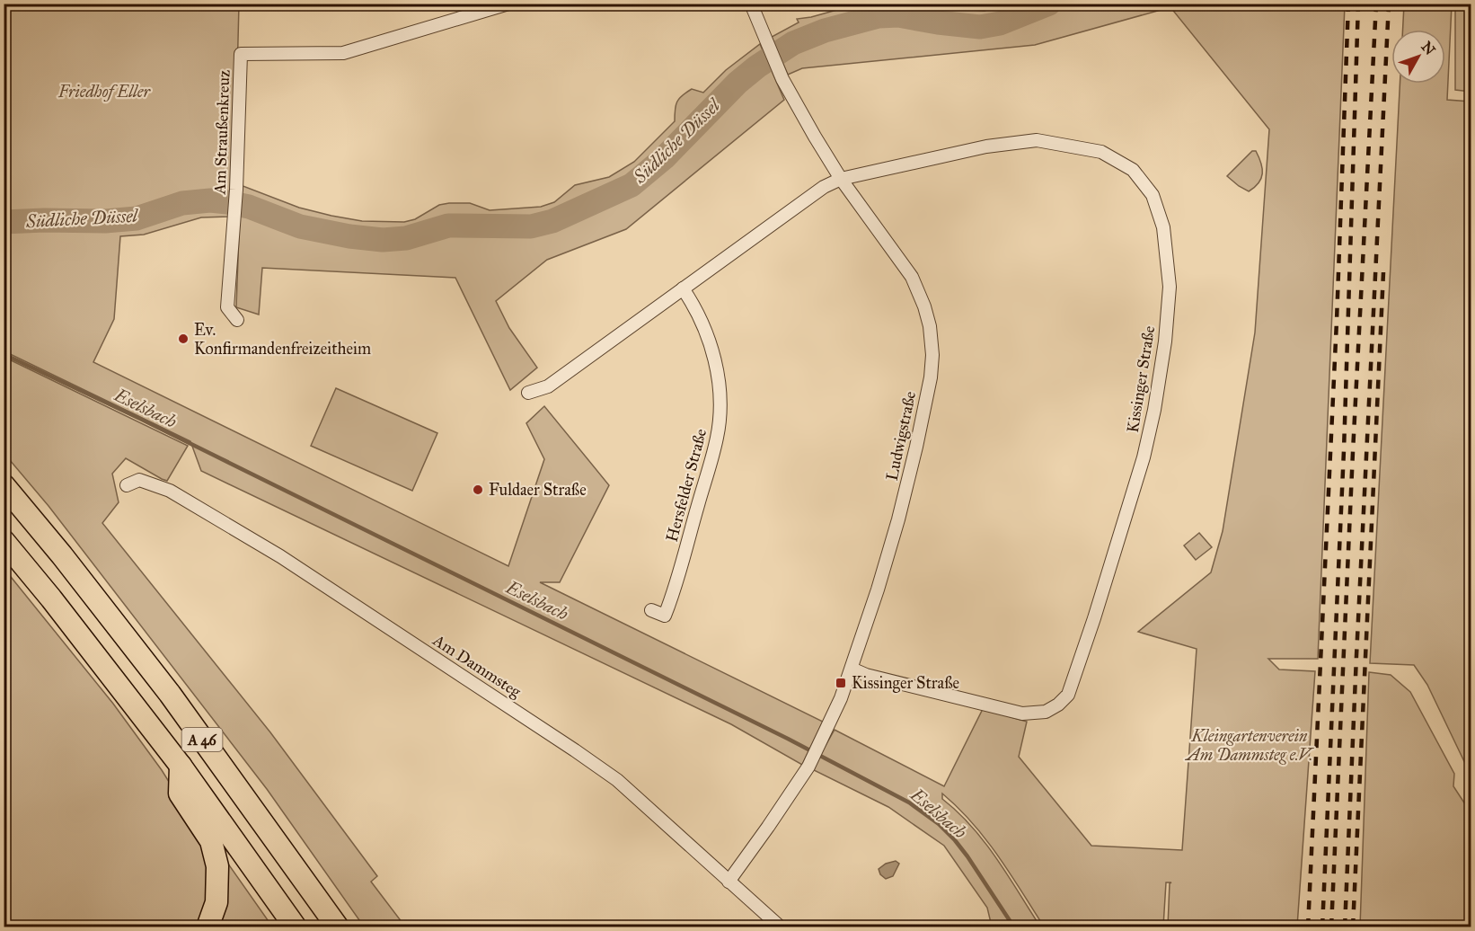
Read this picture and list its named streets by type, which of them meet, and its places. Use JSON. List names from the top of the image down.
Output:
{
  "streets": {
    "highway": ["A 46"],
    "street": [
      "Am Straußenkreuz",
      "Kissinger Straße",
      "Ludwigstraße",
      "Hersfelder Straße",
      "Am Dammsteg"
    ]
  },
  "crossings": [
    ["Kissinger Straße", "Ludwigstraße"],
    ["Ludwigstraße", "Am Dammsteg"]
  ],
  "water": ["Südliche Düssel", "Eselsbach"],
  "parks": ["Friedhof Eller", "Kleingartenverein Am Dammsteg e.V."],
  "places": {
    "other": ["Ev. Konfirmandenfreizeitheim", "Fuldaer Straße"],
    "transit": ["Kissinger Straße"]
  },
  "north": "top right"
}
